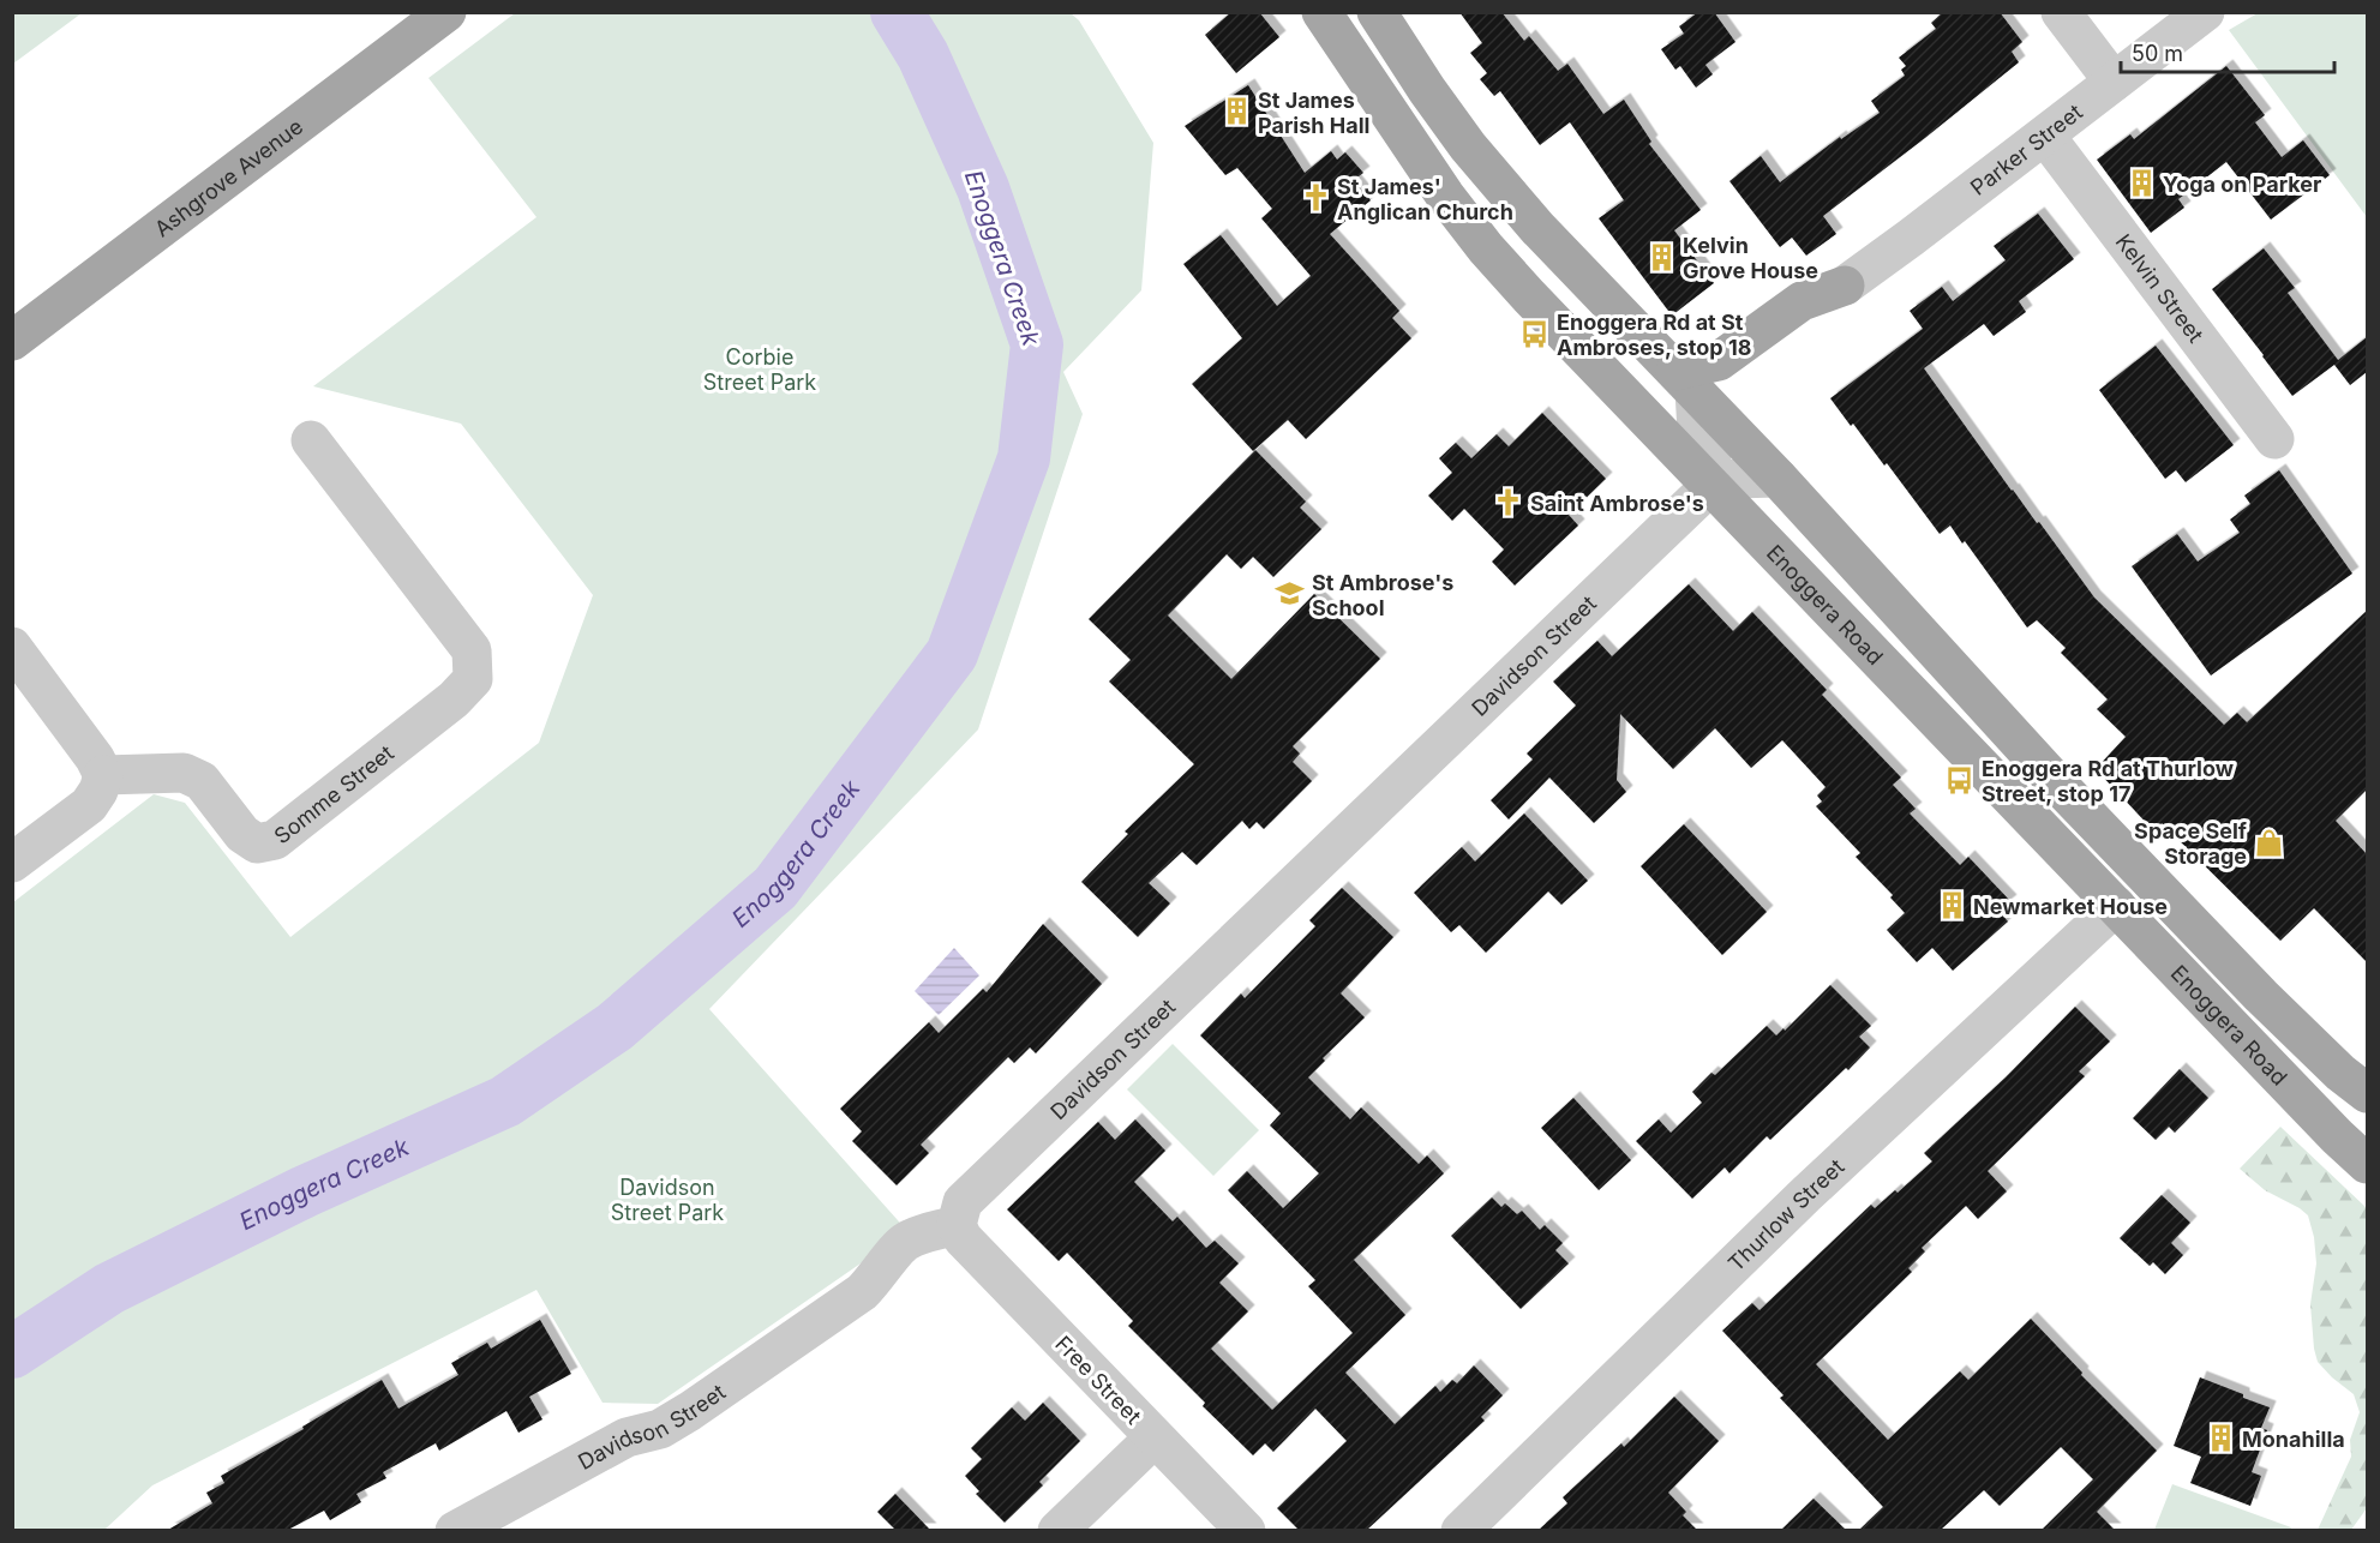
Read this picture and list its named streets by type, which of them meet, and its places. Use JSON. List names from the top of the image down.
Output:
{
  "streets": {
    "main road": ["Ashgrove Avenue", "Enoggera Road"],
    "street": [
      "Parker Street",
      "Kelvin Street",
      "Davidson Street",
      "Somme Street",
      "Thurlow Street",
      "Free Street"
    ]
  },
  "crossings": [
    ["Parker Street", "Kelvin Street"],
    ["Enoggera Road", "Davidson Street"],
    ["Enoggera Road", "Thurlow Street"],
    ["Davidson Street", "Free Street"]
  ],
  "water": ["Enoggera Creek"],
  "parks": ["Corbie Street Park", "Davidson Street Park"],
  "places": {
    "building": [
      "St James Parish Hall",
      "Yoga on Parker",
      "Kelvin Grove House",
      "Newmarket House",
      "Monahilla"
    ],
    "church": ["St James' Anglican Church", "Saint Ambrose's"],
    "bus stop": ["Enoggera Rd at St Ambroses, stop 18", "Enoggera Rd at Thurlow Street, stop 17"],
    "school or university": ["St Ambrose's School"],
    "shop": ["Space Self Storage"]
  },
  "scale_bar": "50 m"
}
